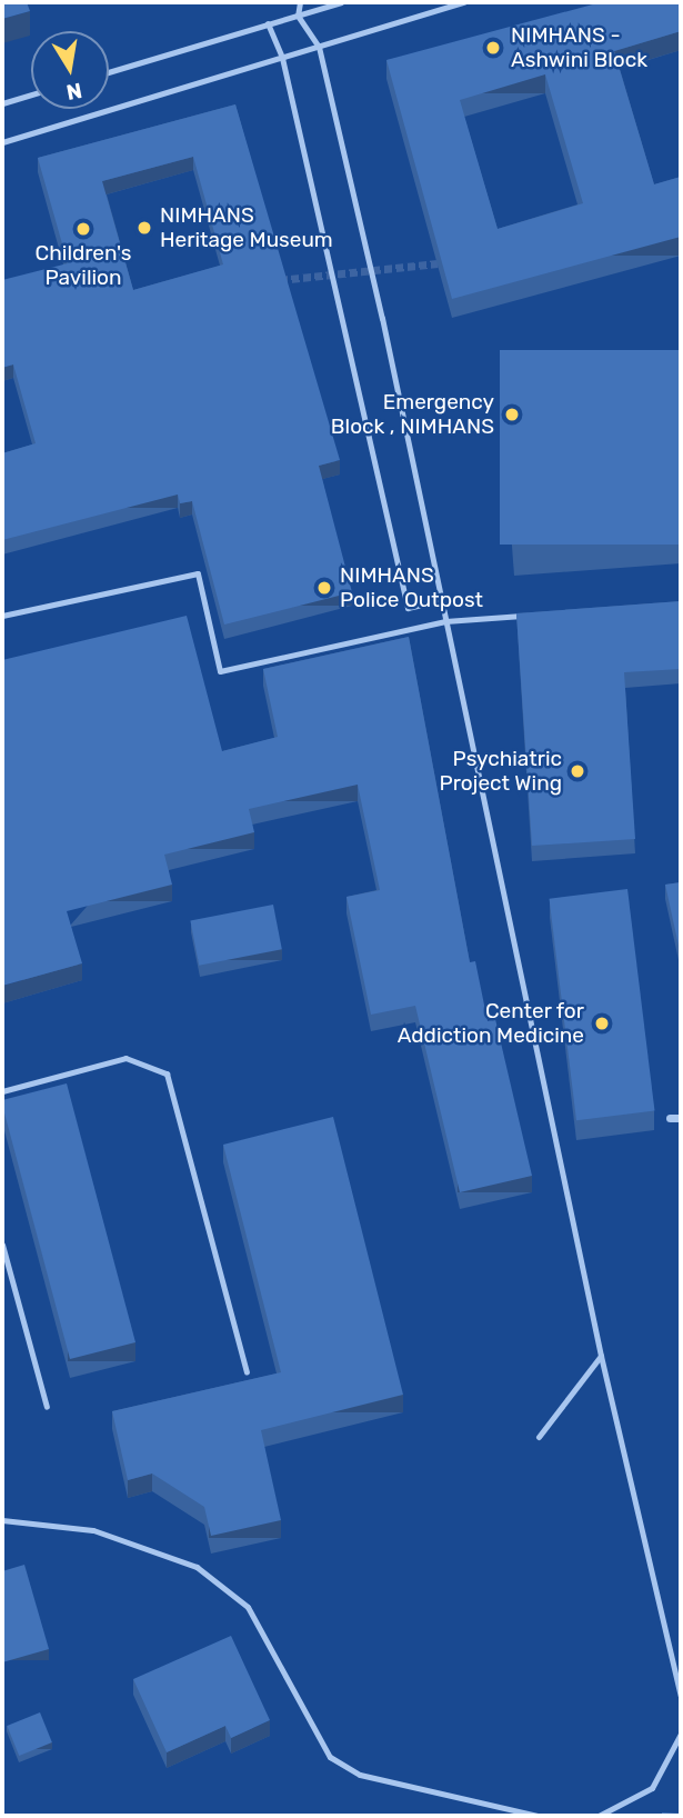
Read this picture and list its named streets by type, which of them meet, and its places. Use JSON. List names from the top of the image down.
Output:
{
  "places": [
    "NIMHANS - Ashwini Block",
    "NIMHANS Heritage Museum",
    "Children's Pavilion",
    "Emergency Block , NIMHANS",
    "NIMHANS Police Outpost",
    "Psychiatric Project Wing",
    "Center for Addiction Medicine"
  ],
  "north": "bottom"
}
